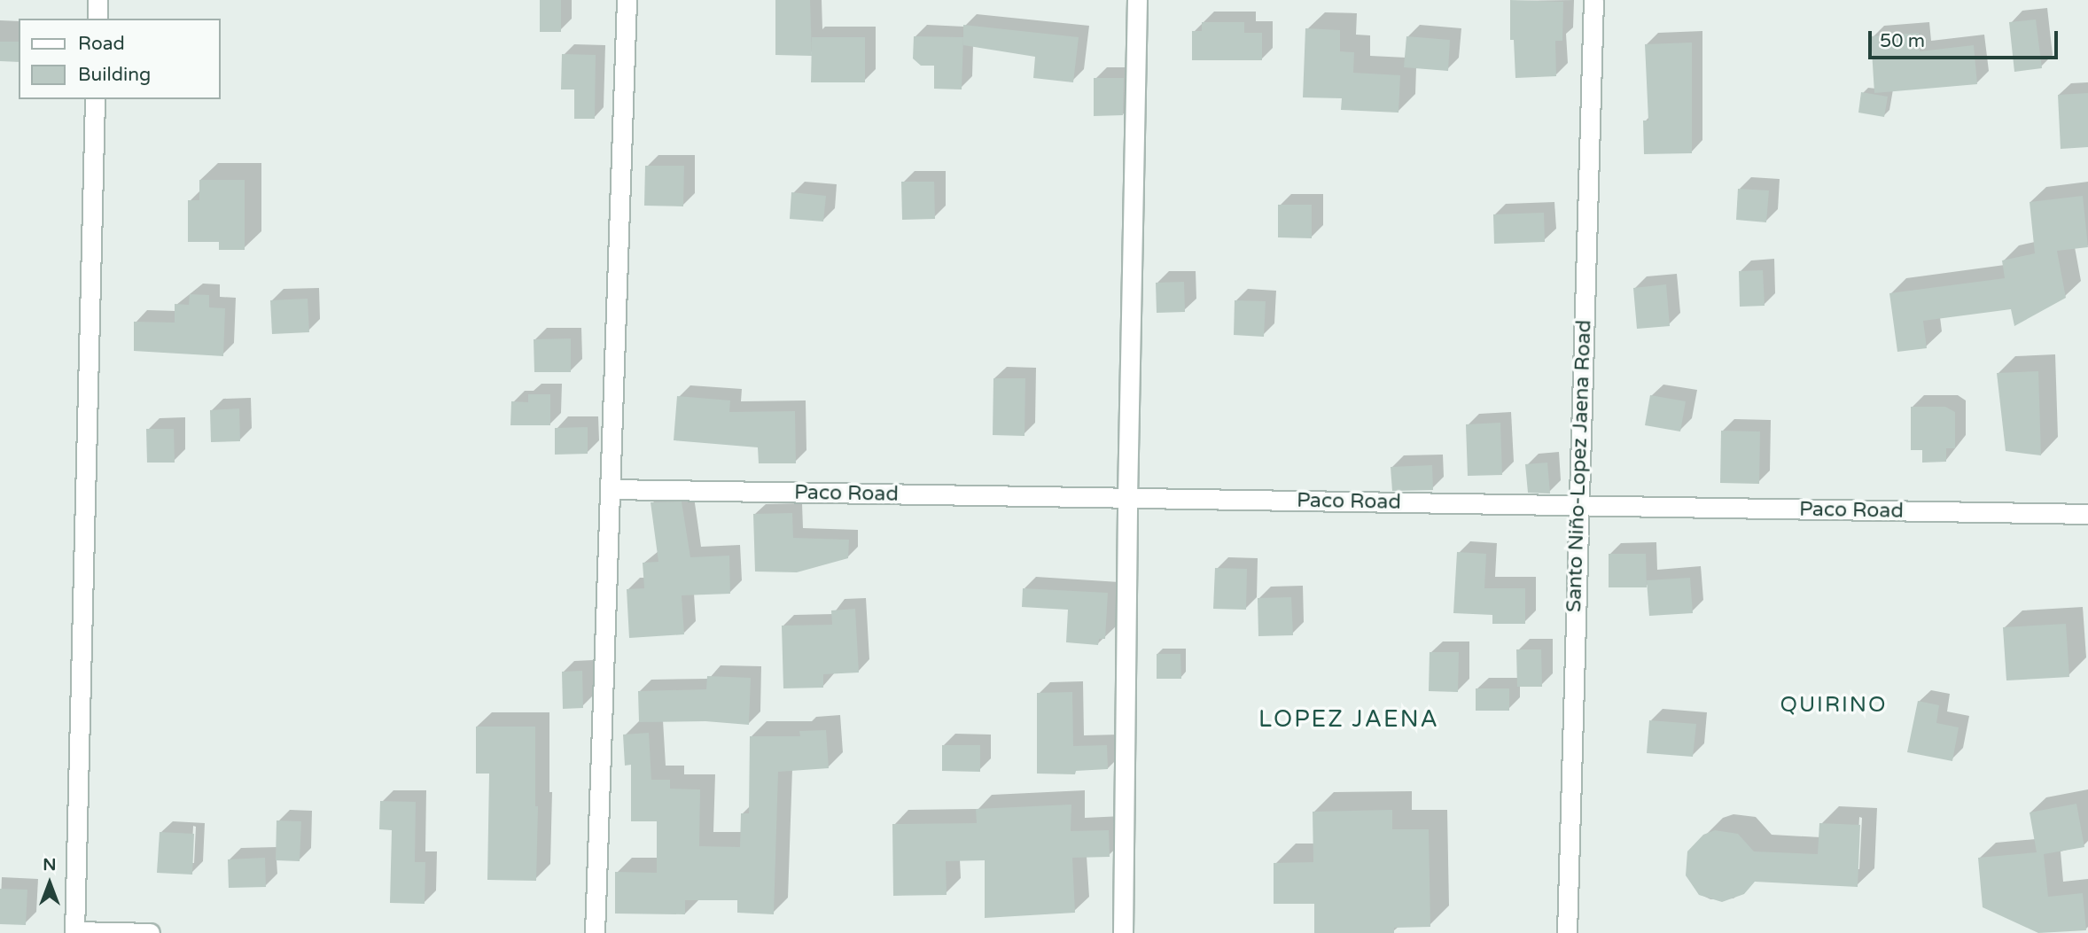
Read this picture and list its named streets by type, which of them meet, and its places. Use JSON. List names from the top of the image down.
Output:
{
  "streets": {
    "street": ["Santo Niño-Lopez Jaena Road", "Paco Road"]
  },
  "crossings": [
    ["Santo Niño-Lopez Jaena Road", "Paco Road"]
  ],
  "districts": ["QUIRINO", "LOPEZ JAENA"],
  "legend": ["Road", "Building"],
  "scale_bar": "50 m",
  "north": "top"
}
